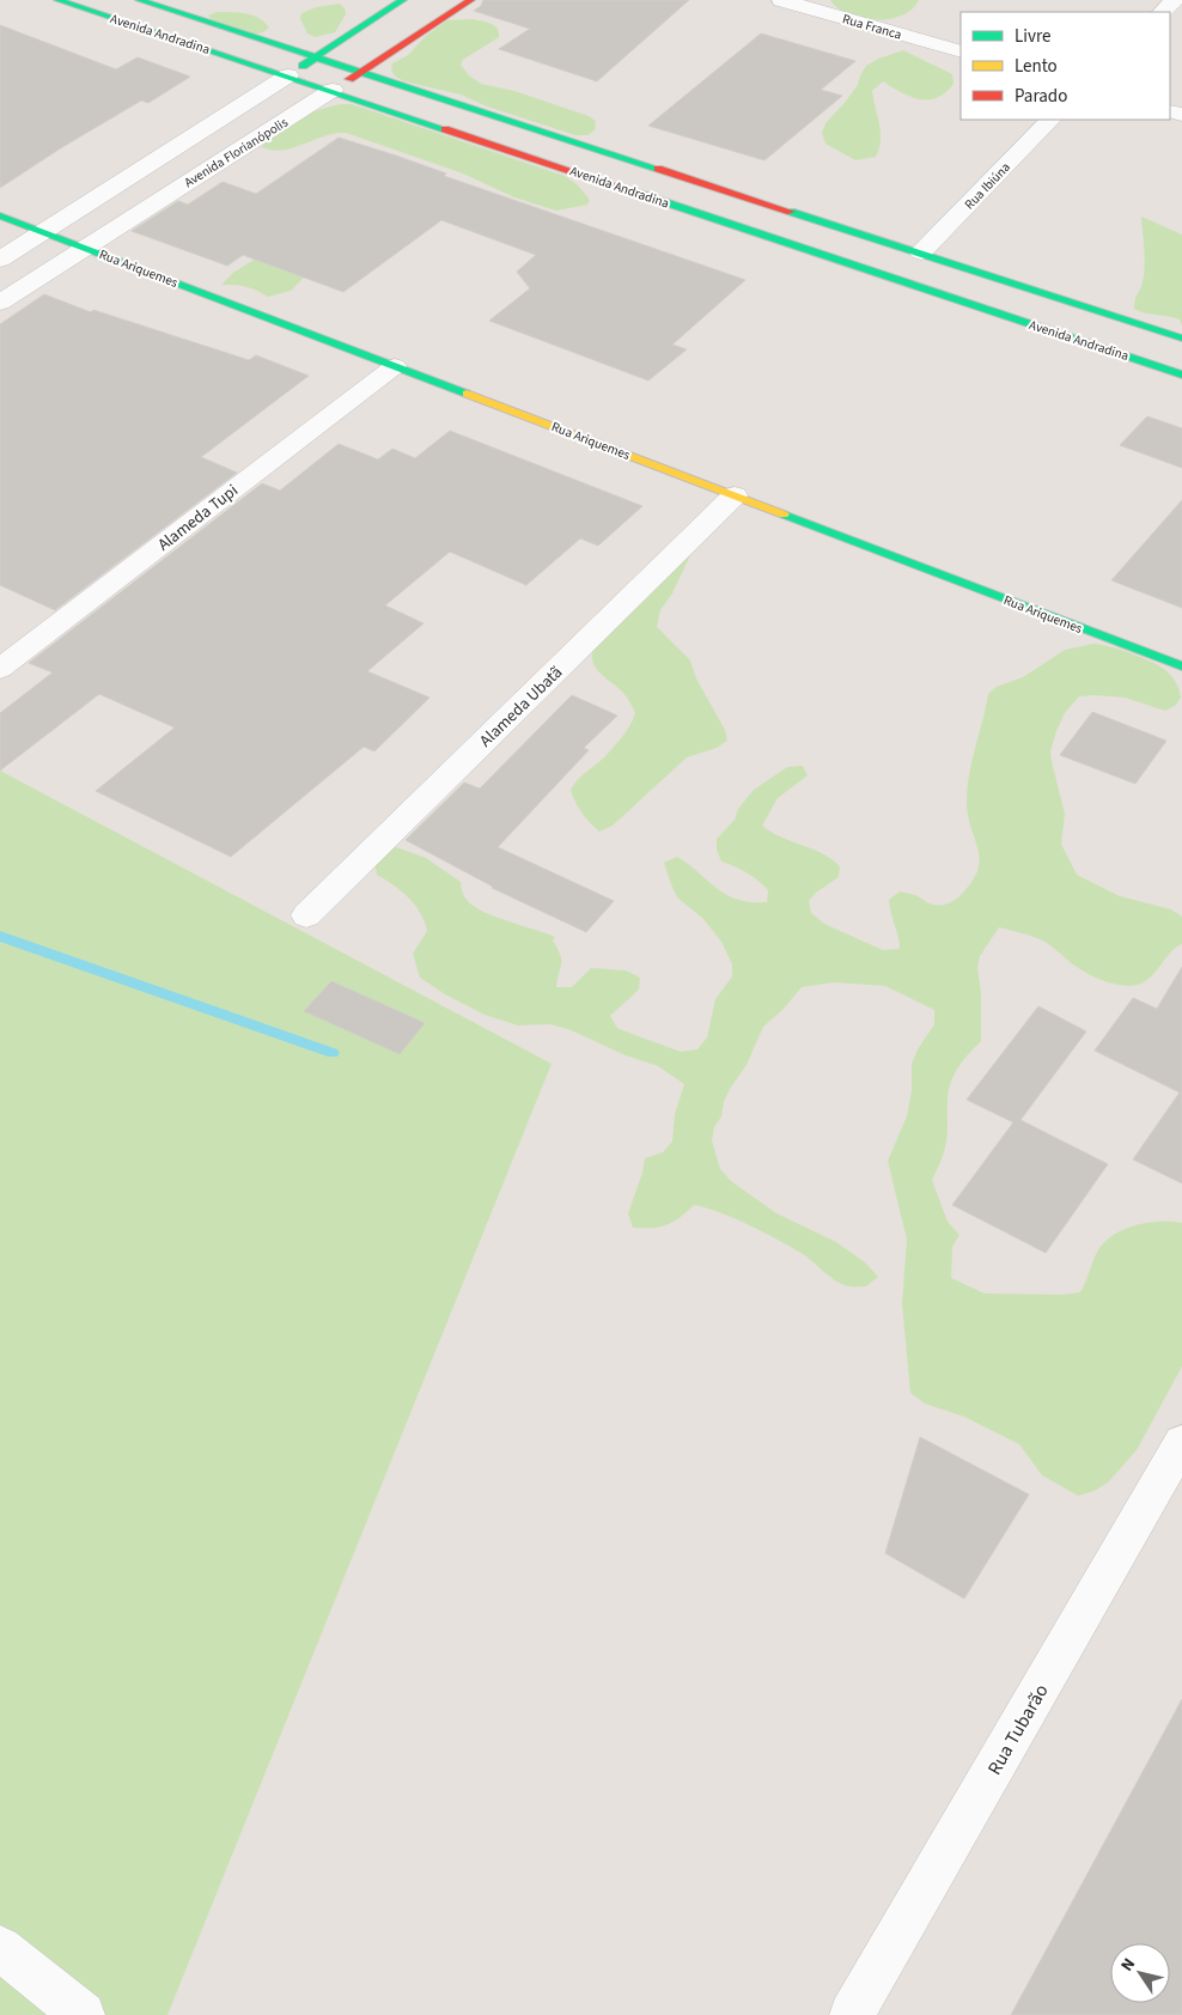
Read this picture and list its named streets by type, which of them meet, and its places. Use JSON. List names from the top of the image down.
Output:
{
  "streets": {
    "main road": ["Avenida Andradina", "Avenida Florianópolis", "Rua Ariquemes"],
    "street": [
      "Rua Franca",
      "Rua Ibiúna",
      "Alameda Tupi",
      "Alameda Ubatã",
      "Rua Tubarão"
    ]
  },
  "crossings": [
    ["Avenida Andradina", "Avenida Florianópolis"],
    ["Avenida Andradina", "Rua Ibiúna"],
    ["Avenida Florianópolis", "Rua Ariquemes"],
    ["Rua Ariquemes", "Alameda Tupi"],
    ["Rua Ariquemes", "Alameda Ubatã"]
  ],
  "legend": ["Livre", "Lento", "Parado"],
  "north": "top left"
}
